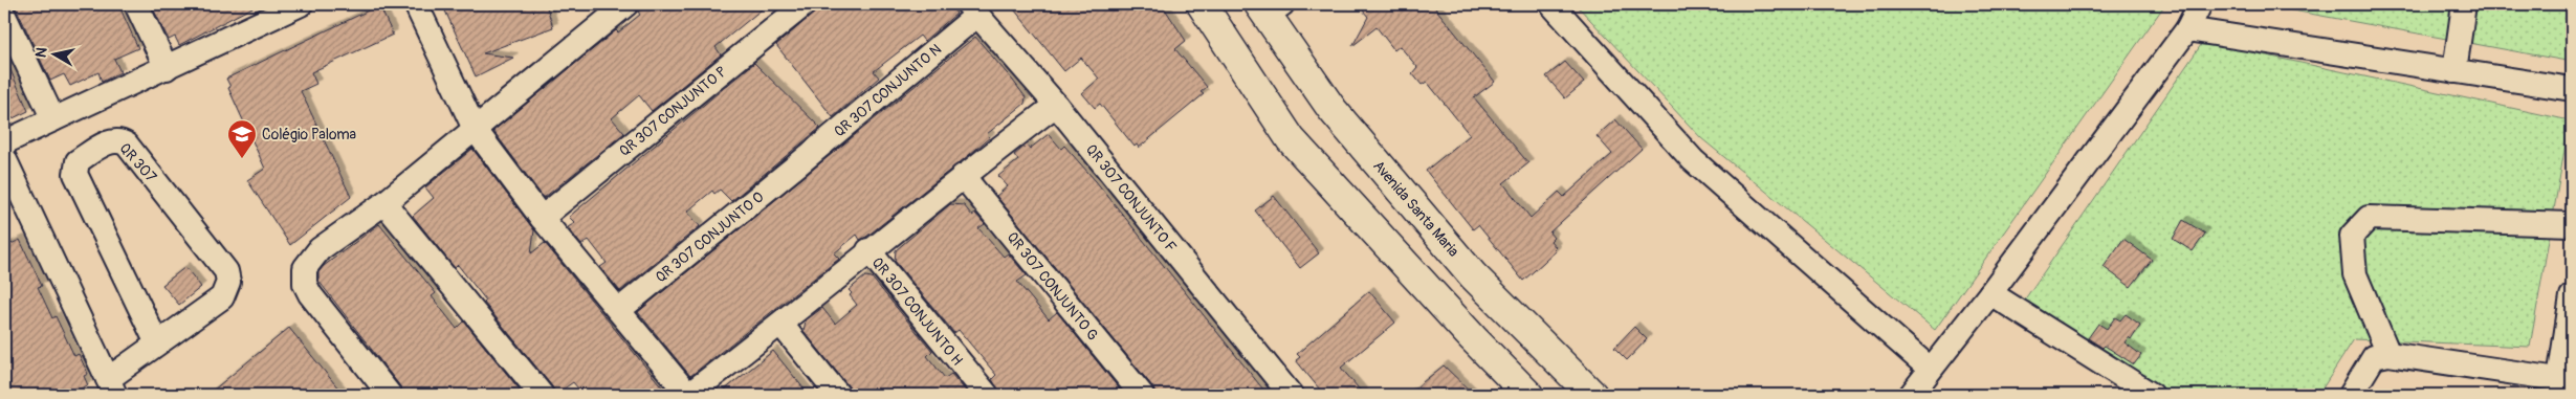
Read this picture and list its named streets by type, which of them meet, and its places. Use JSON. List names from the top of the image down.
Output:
{
  "streets": {
    "main road": ["Avenida Santa Maria"],
    "street": [
      "QR 307 CONJUNTO N",
      "QR 307 CONJUNTO P",
      "QR 307",
      "QR 307 CONJUNTO F",
      "QR 307 CONJUNTO O",
      "QR 307 CONJUNTO G",
      "QR 307 CONJUNTO H"
    ]
  },
  "crossings": [
    ["QR 307 CONJUNTO N", "QR 307 CONJUNTO F"],
    ["QR 307 CONJUNTO N", "QR 307 CONJUNTO O"]
  ],
  "places": {
    "school or university": ["Colégio Paloma"]
  },
  "north": "left"
}
